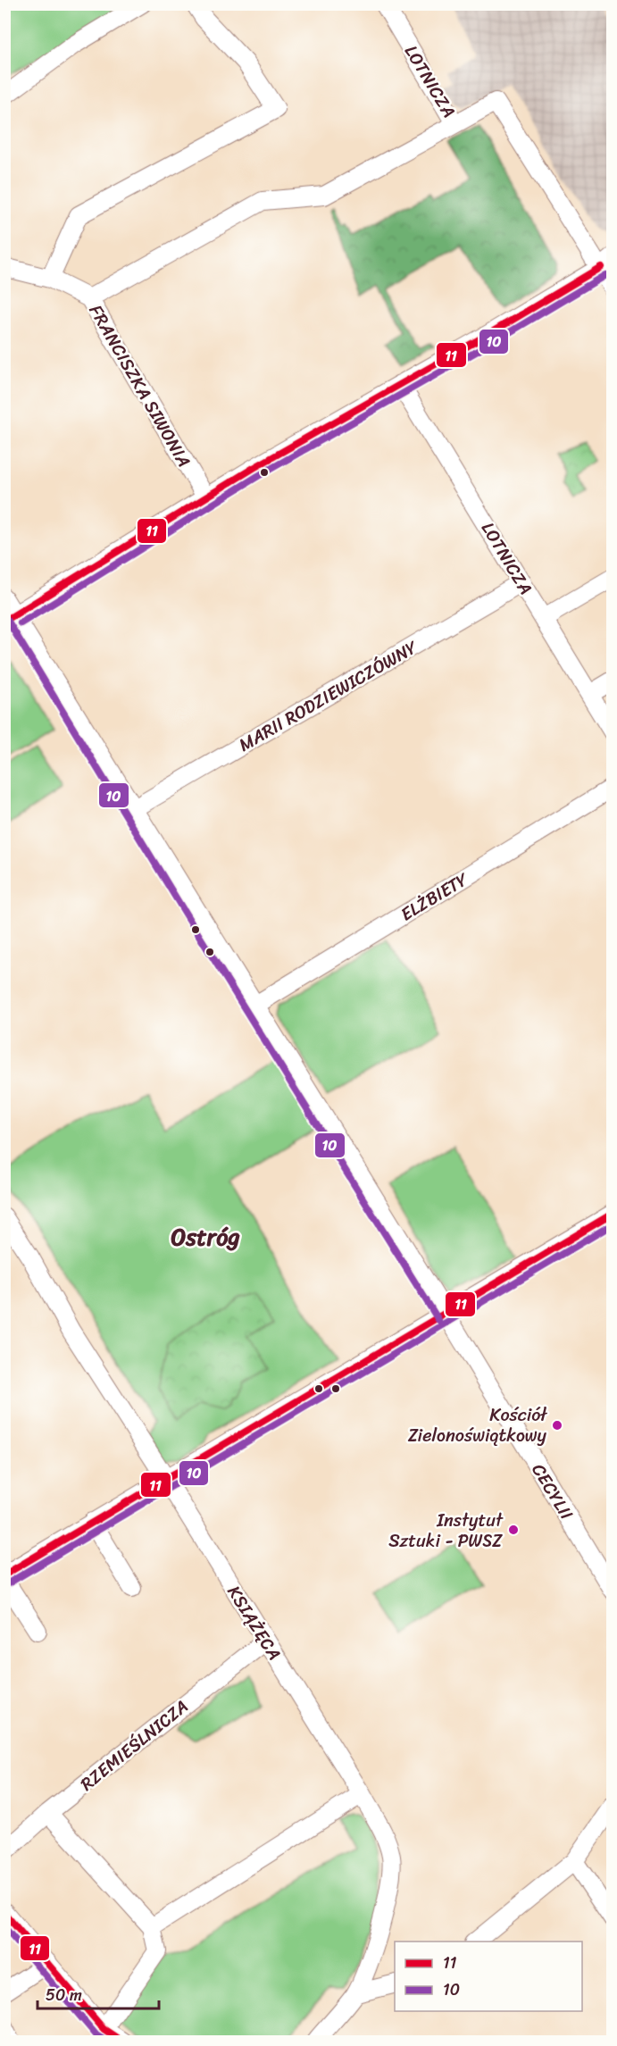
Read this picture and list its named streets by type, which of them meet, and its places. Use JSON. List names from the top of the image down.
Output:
{
  "streets": {
    "street": [
      "LOTNICZA",
      "FRANCISZKA SIWONIA",
      "MARII RODZIEWICZÓWNY",
      "ELŻBIETY",
      "CECYLII",
      "KSIĄŻĘCA",
      "RZEMIEŚLNICZA"
    ]
  },
  "crossings": [
    ["LOTNICZA", "MARII RODZIEWICZÓWNY"],
    ["MARII RODZIEWICZÓWNY", "CECYLII"],
    ["ELŻBIETY", "CECYLII"],
    ["KSIĄŻĘCA", "RZEMIEŚLNICZA"]
  ],
  "districts": ["Ostróg"],
  "places": ["Kościół Zielonoświątkowy", "Instytut Sztuki - PWSZ"],
  "lines": ["transit line 11", "transit line 10"],
  "legend": ["11", "10"],
  "scale_bar": "50 m"
}
